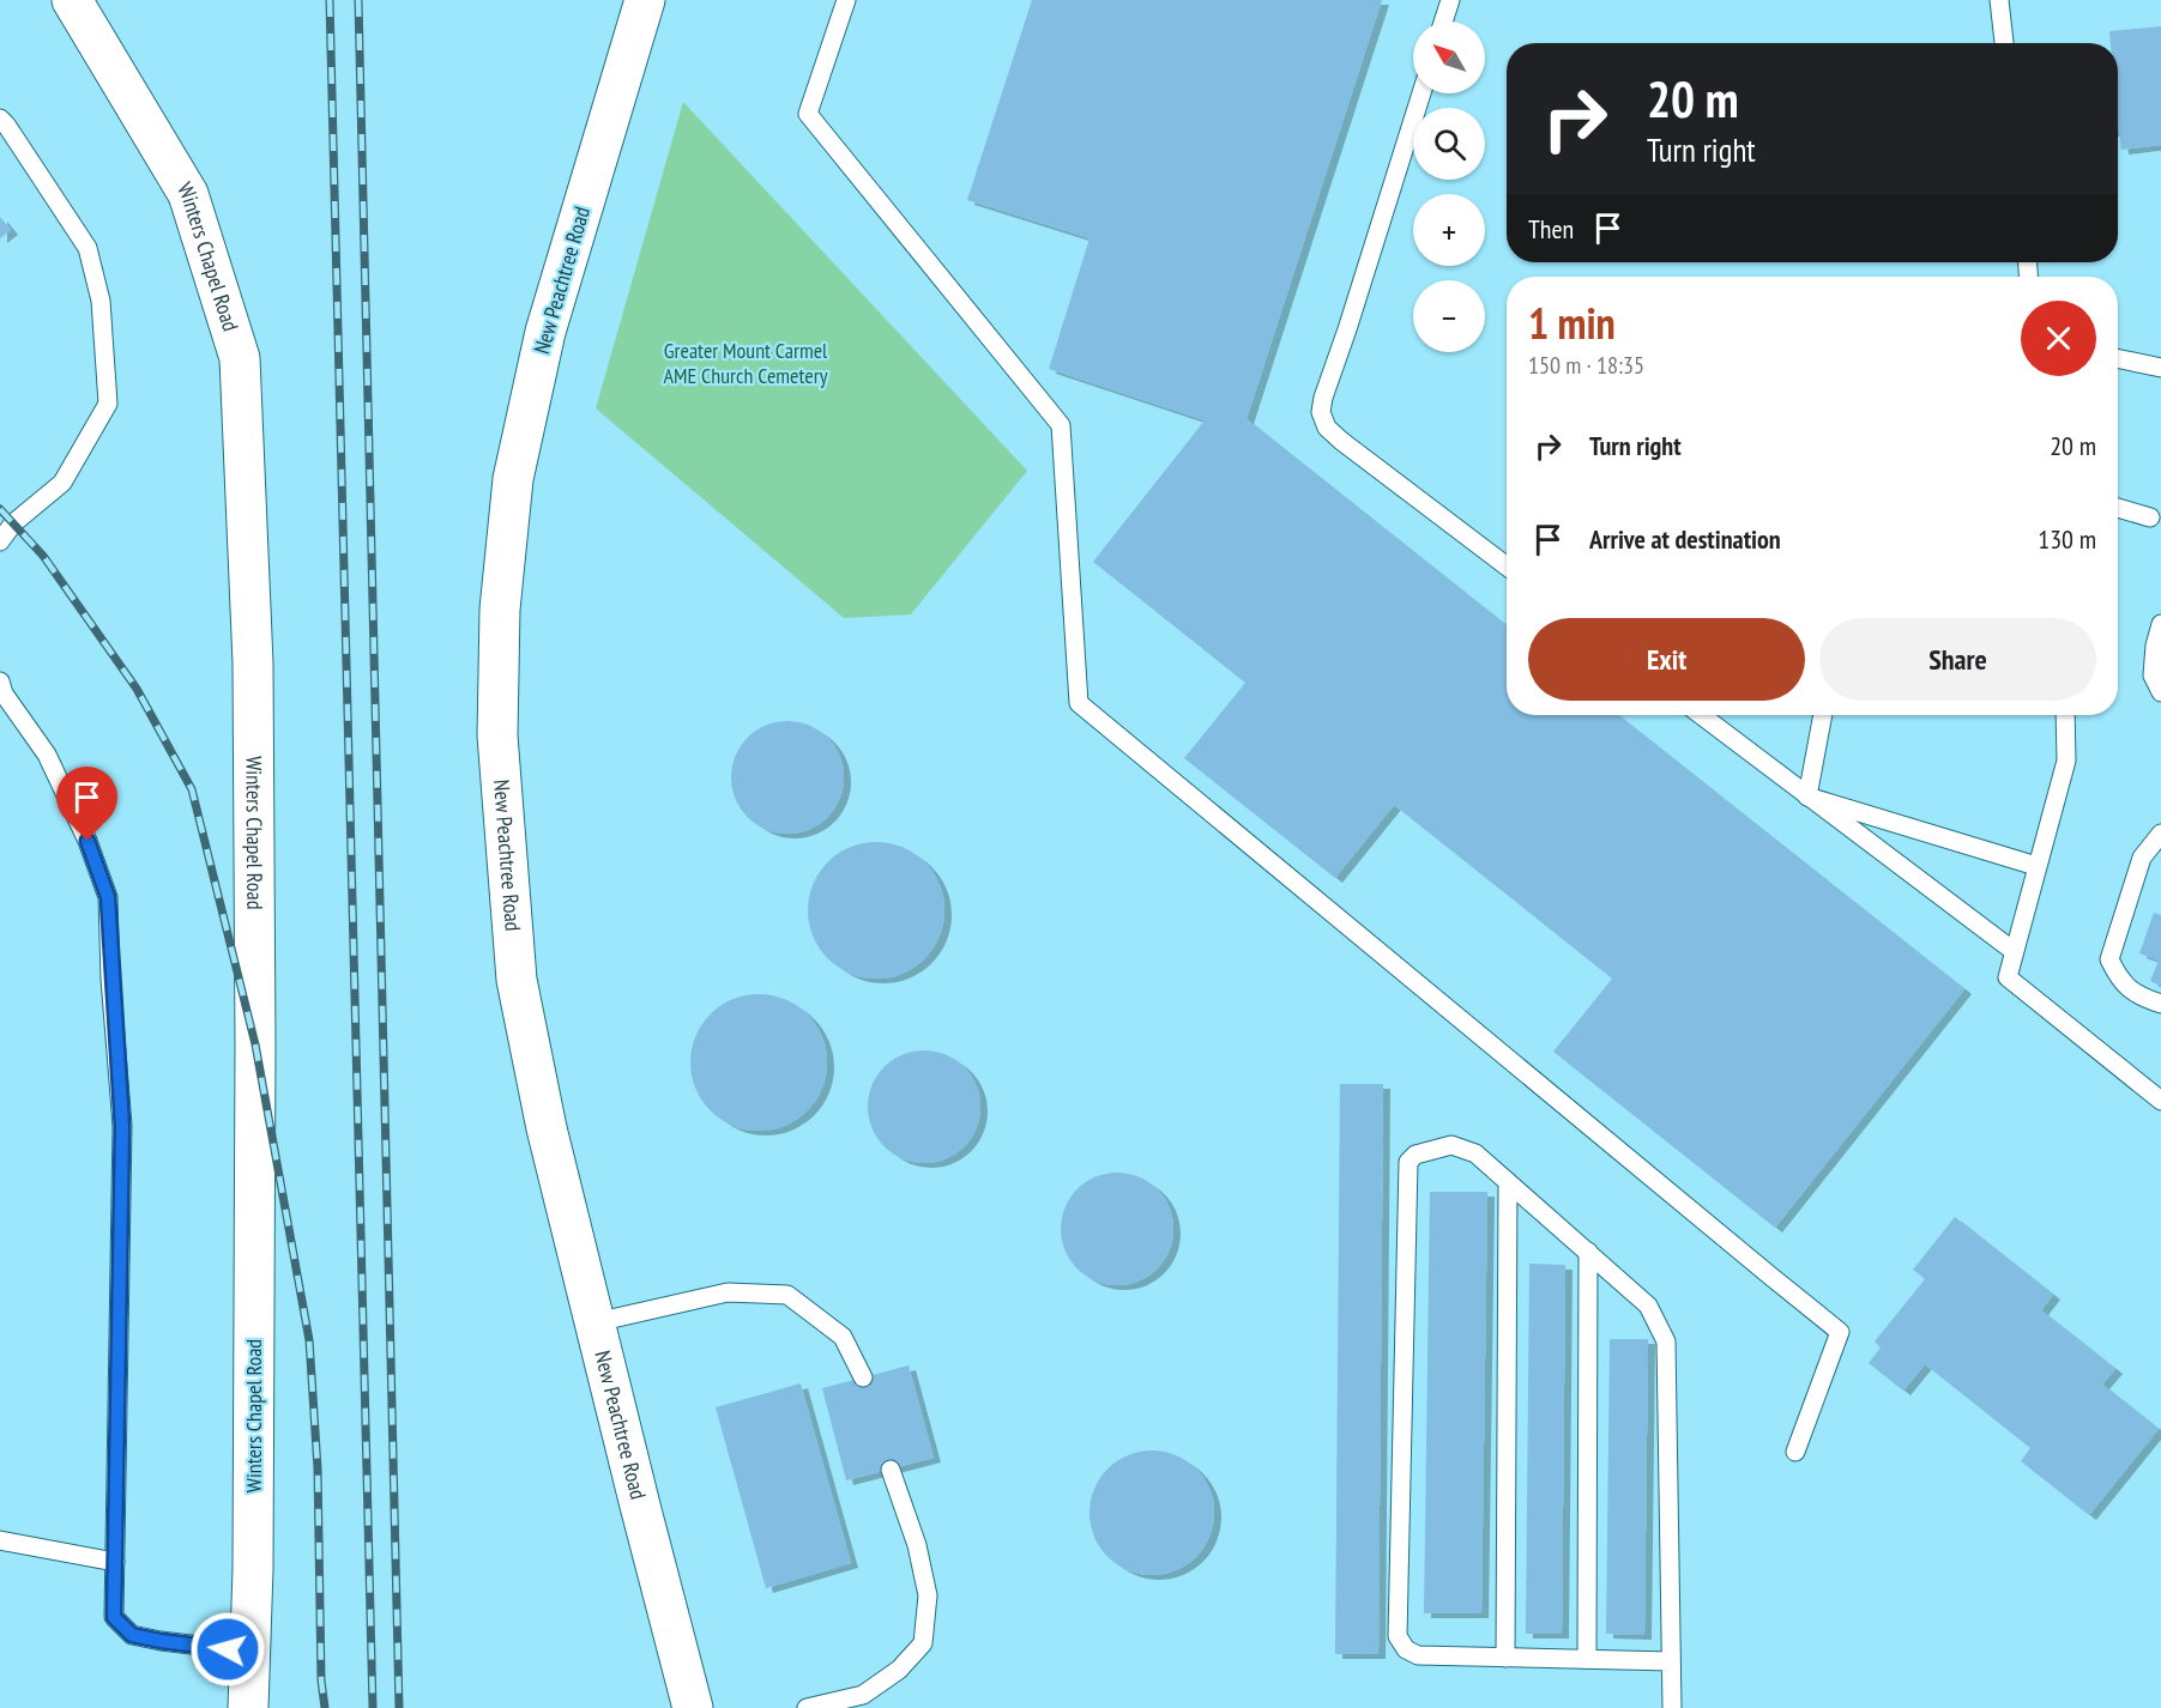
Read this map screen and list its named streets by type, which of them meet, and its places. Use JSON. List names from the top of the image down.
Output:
{
  "streets": {
    "street": ["Winters Chapel Road", "New Peachtree Road"]
  },
  "parks": ["Greater Mount Carmel AME Church Cemetery"],
  "north": "top left",
  "page": {
    "map_buttons": ["+", "−"],
    "turn": ["20 m", "Turn right"],
    "then": "Then",
    "heading": ["1 min", "150 m · 18:35"],
    "list": [
      {
        "name": "Turn right",
        "value": "20 m"
      },
      {
        "name": "Arrive at destination",
        "value": "130 m"
      }
    ],
    "buttons": ["Exit", "Share"]
  }
}
